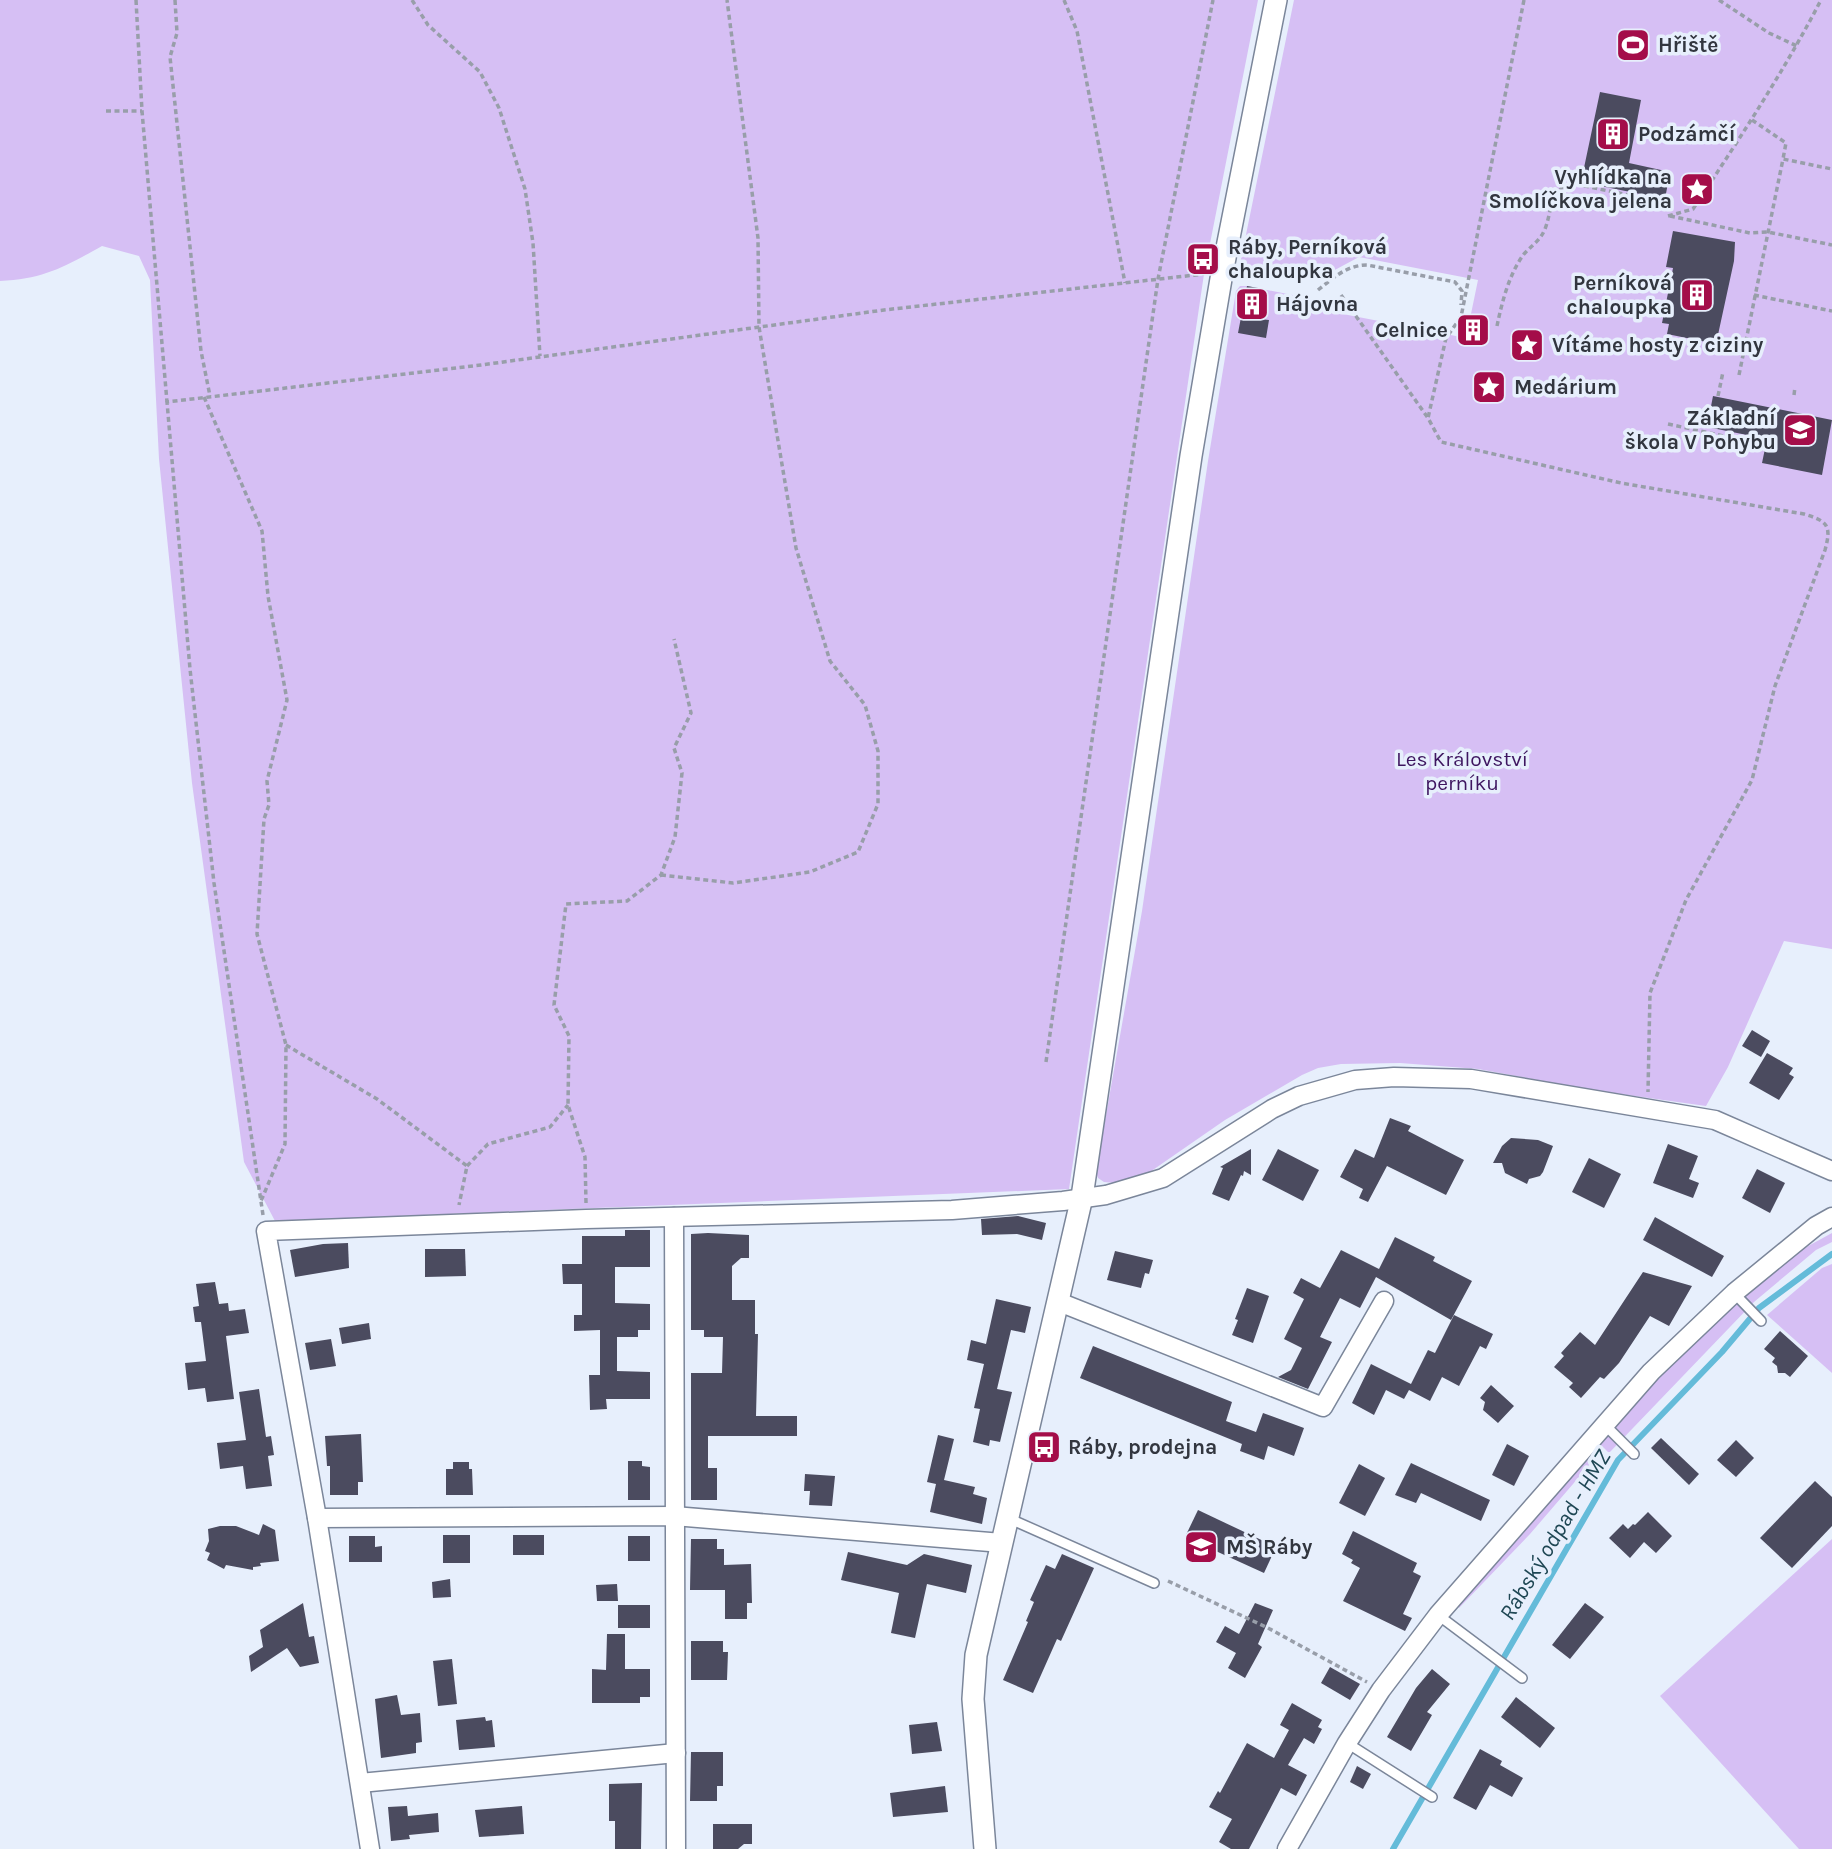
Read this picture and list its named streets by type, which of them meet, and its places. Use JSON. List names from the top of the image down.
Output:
{
  "water": ["Rábský odpad - HMZ"],
  "parks": ["Les Království perníku"],
  "places": {
    "sports": ["Hřiště"],
    "building": [
      "Podzámčí",
      "Perníková chaloupka",
      "Hájovna",
      "Celnice"
    ],
    "place": ["Vyhlídka na Smolíčkova jelena", "Vítáme hosty z ciziny", "Medárium"],
    "bus stop": ["Ráby, Perníková chaloupka", "Ráby, prodejna"],
    "school or university": ["Základní škola V Pohybu", "MŠ Ráby"]
  }
}
